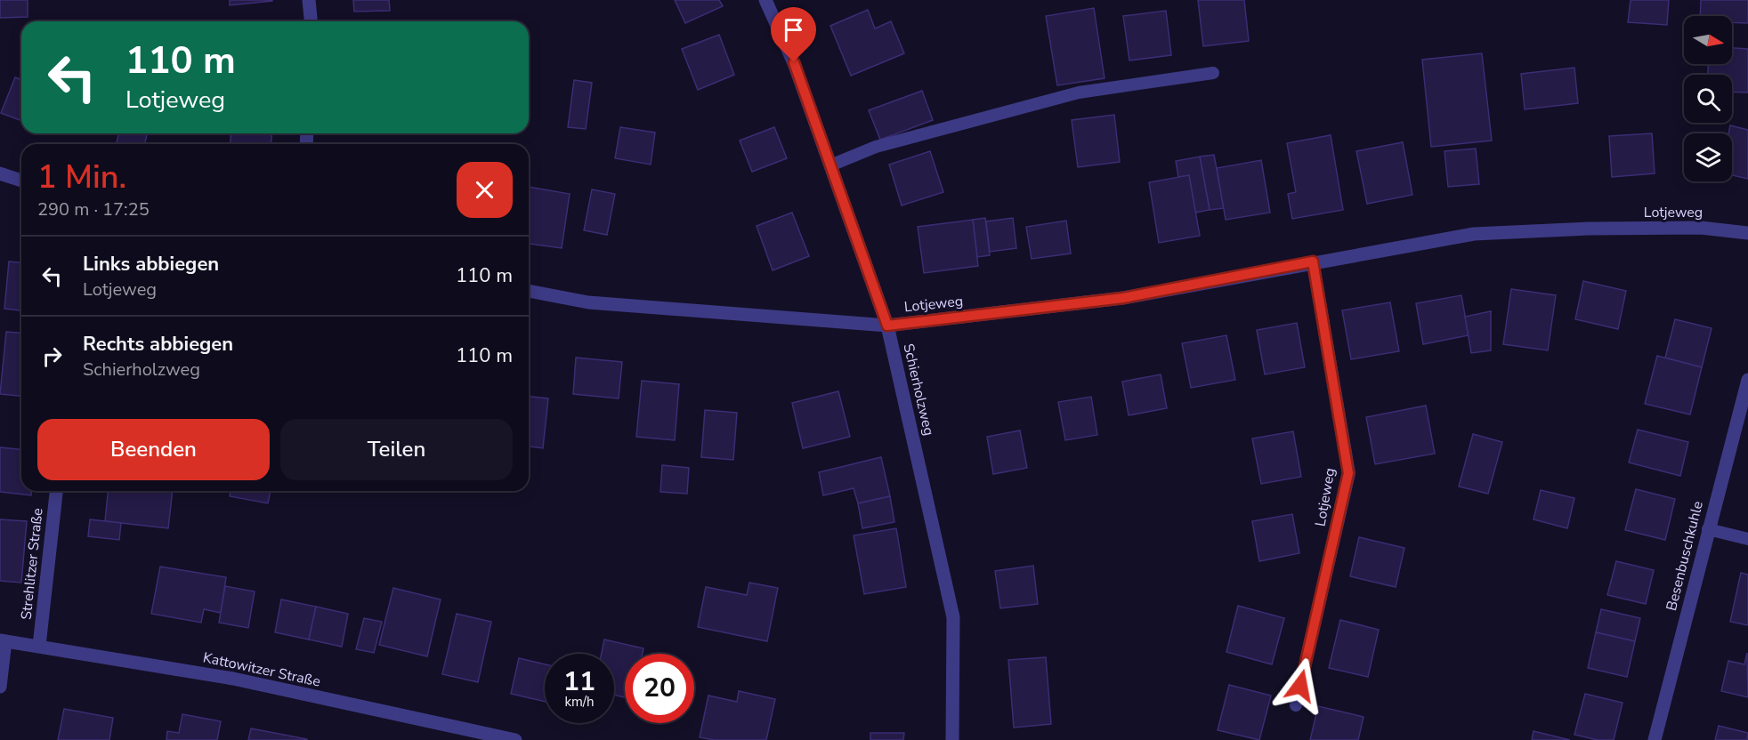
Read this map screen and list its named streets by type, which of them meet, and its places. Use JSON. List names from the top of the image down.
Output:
{
  "streets": {
    "street": [
      "Lotjeweg",
      "Schierholzweg",
      "Besenbuschkuhle",
      "Strehlitzer Straße",
      "Kattowitzer Straße"
    ]
  },
  "crossings": [
    ["Lotjeweg", "Schierholzweg"],
    ["Strehlitzer Straße", "Kattowitzer Straße"]
  ],
  "north": "right",
  "page": {
    "turn": ["110 m", "Lotjeweg"],
    "heading": ["1 Min.", "290 m · 17:25"],
    "list": [
      {
        "name": "Links abbiegen",
        "note": "Lotjeweg",
        "value": "110 m"
      },
      {
        "name": "Rechts abbiegen",
        "note": "Schierholzweg",
        "value": "110 m"
      }
    ],
    "buttons": ["Beenden", "Teilen"],
    "speed": "11 km/h",
    "limit": "20"
  }
}
